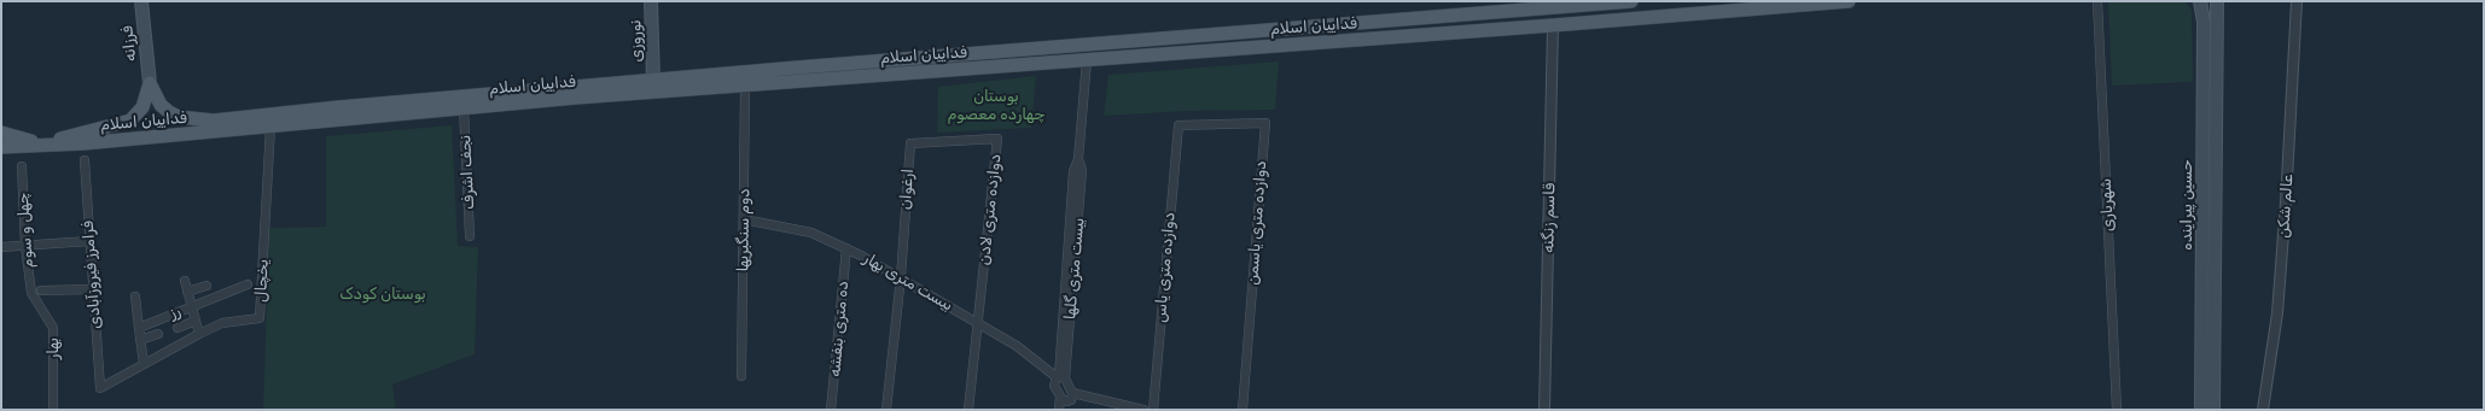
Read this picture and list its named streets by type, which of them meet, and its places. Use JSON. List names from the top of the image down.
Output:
{
  "streets": {
    "main road": [
      "فداییان اسلام",
      "نوروزی",
      "فرزانه",
      "حسین پیراینده"
    ],
    "street": [
      "نجف اشرف",
      "ارغوان",
      "شهریاری",
      "عالم شکن",
      "دوازده متری لادن",
      "قاسم زنگنه",
      "دوازده متری یاسمن",
      "چهل و سوم",
      "دوم سنگبریها",
      "دوازده متری یاس",
      "بیست متری گلها",
      "فرامرز فیروزآبادی",
      "یخچال",
      "بیست متری بهار",
      "رز",
      "ده متری بنفشه",
      "بهار"
    ]
  },
  "crossings": [
    ["فداییان اسلام", "نوروزی"],
    ["فداییان اسلام", "فرزانه"],
    ["فداییان اسلام", "نجف اشرف"],
    ["فداییان اسلام", "قاسم زنگنه"],
    ["فداییان اسلام", "دوم سنگبریها"],
    ["فداییان اسلام", "بیست متری گلها"],
    ["فداییان اسلام", "یخچال"],
    ["ارغوان", "دوازده متری لادن"],
    ["ارغوان", "بیست متری بهار"],
    ["دوازده متری لادن", "بیست متری بهار"],
    ["دوازده متری یاسمن", "دوازده متری یاس"],
    ["چهل و سوم", "بهار"],
    ["دوم سنگبریها", "بیست متری بهار"],
    ["بیست متری گلها", "بیست متری بهار"],
    ["فرامرز فیروزآبادی", "یخچال"],
    ["بیست متری بهار", "ده متری بنفشه"]
  ],
  "parks": ["بوستان چهارده معصوم", "بوستان کودک"]
}
